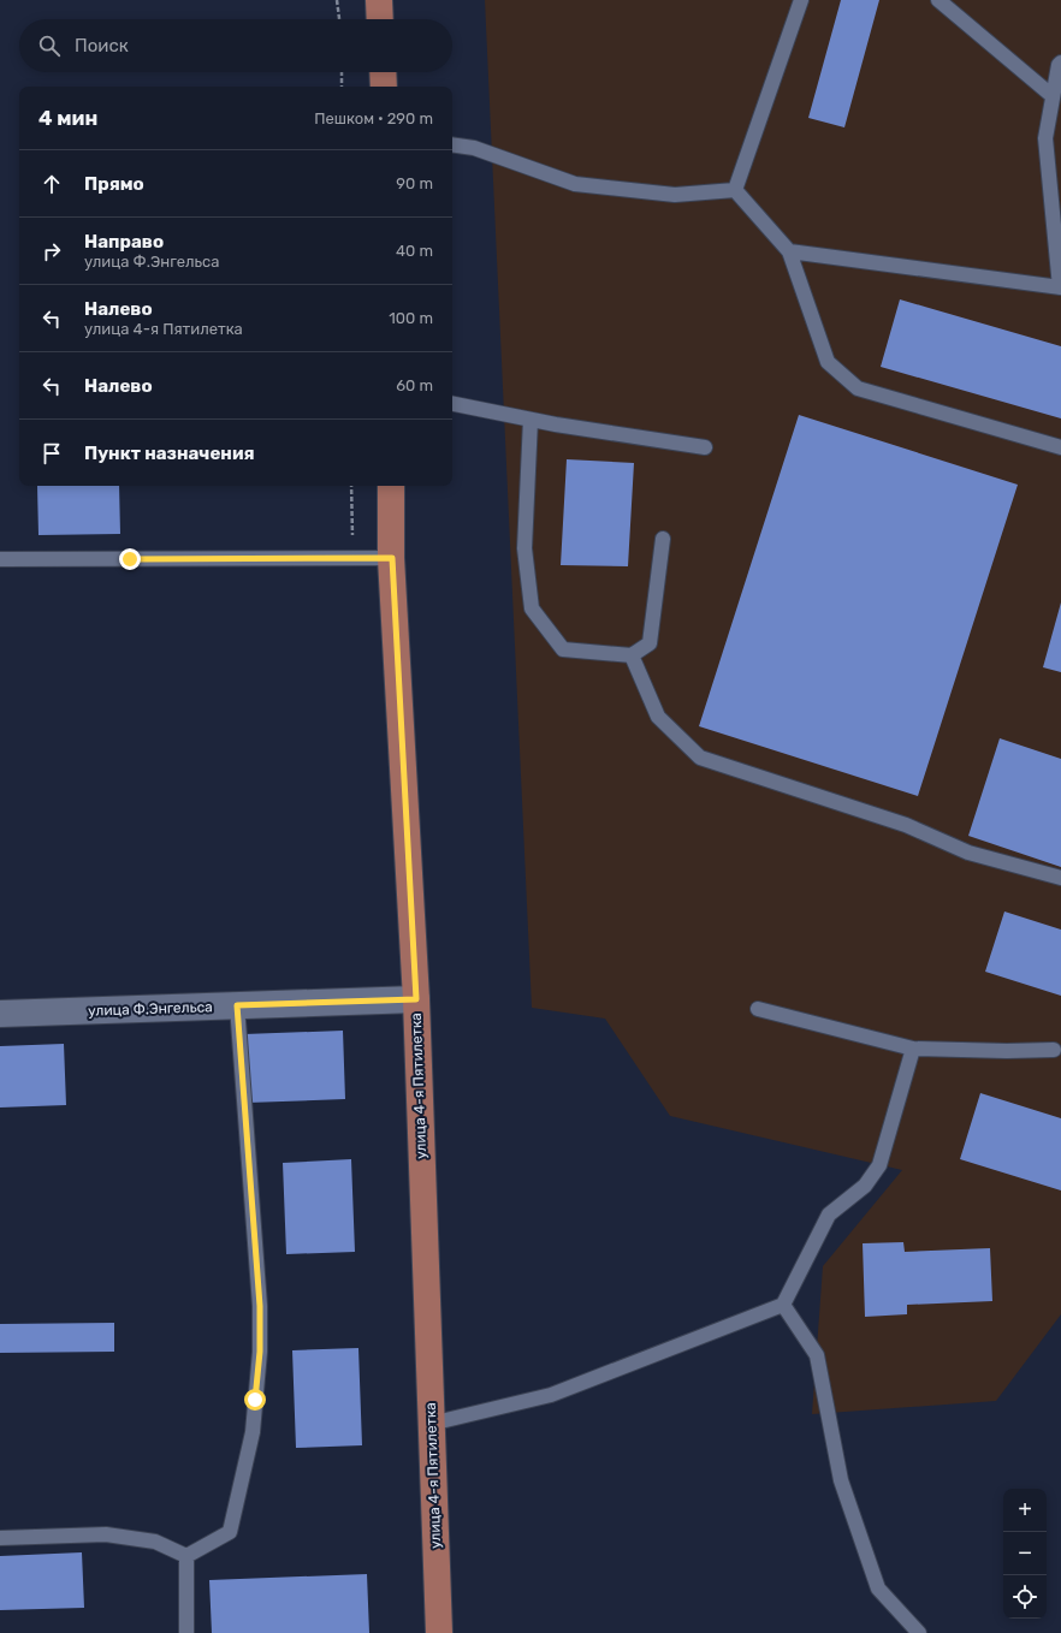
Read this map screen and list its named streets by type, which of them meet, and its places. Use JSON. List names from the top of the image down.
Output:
{
  "streets": {
    "main road": ["улица 4-я Пятилетка"],
    "street": ["улица Ф.Энгельса"]
  },
  "crossings": [
    ["улица Ф.Энгельса", "улица 4-я Пятилетка"]
  ],
  "page": {
    "search": "Поиск",
    "heading": ["4 мин", "Пешком · 290 m"],
    "list": [
      ["Прямо", "90 m"],
      ["Направо", "улица Ф.Энгельса", "40 m"],
      ["Налево", "улица 4-я Пятилетка", "100 m"],
      ["Налево", "60 m"],
      "Пункт назначения"
    ],
    "map_buttons": ["+", "−"]
  }
}
